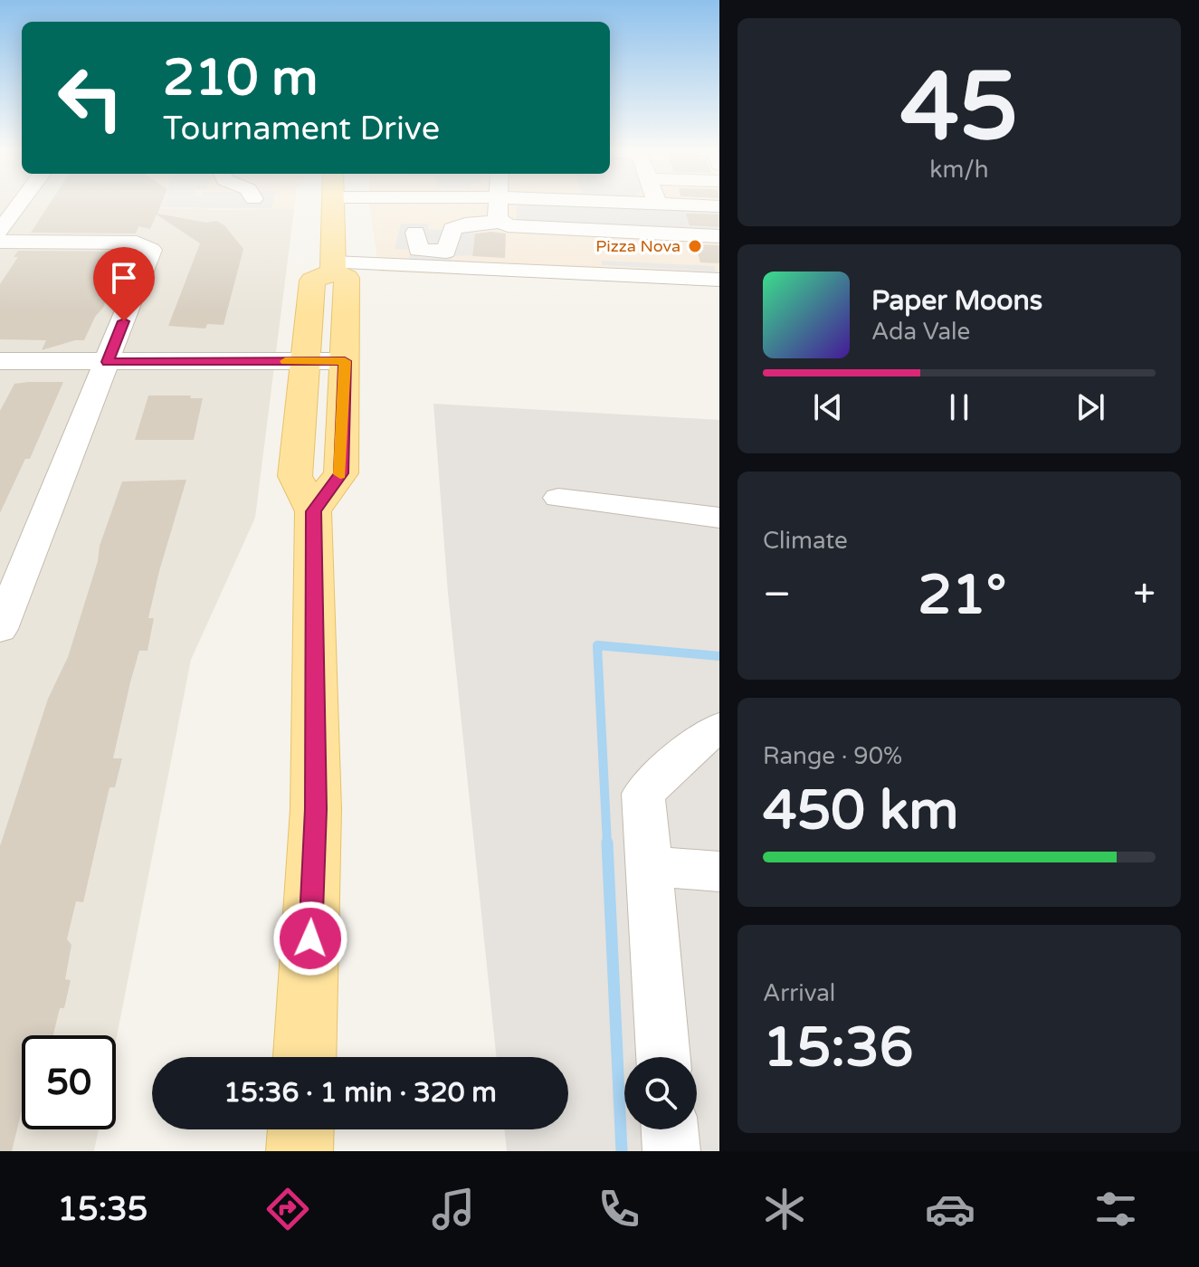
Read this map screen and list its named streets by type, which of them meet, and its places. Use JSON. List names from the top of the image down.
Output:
{
  "places": ["Pizza Nova"],
  "page": {
    "tile": [
      ["45", "km/h"],
      "Climate",
      ["Range · 90%", "450 km"],
      ["Arrival", "15:36"]
    ],
    "turn": ["210 m", "Tournament Drive"],
    "song": ["Paper Moons", "Ada Vale"],
    "heat": ["−", "21°", "+"],
    "limit": "50",
    "trip": "15:36 · 1 min · 320 m",
    "tabs": "15:35"
  }
}
